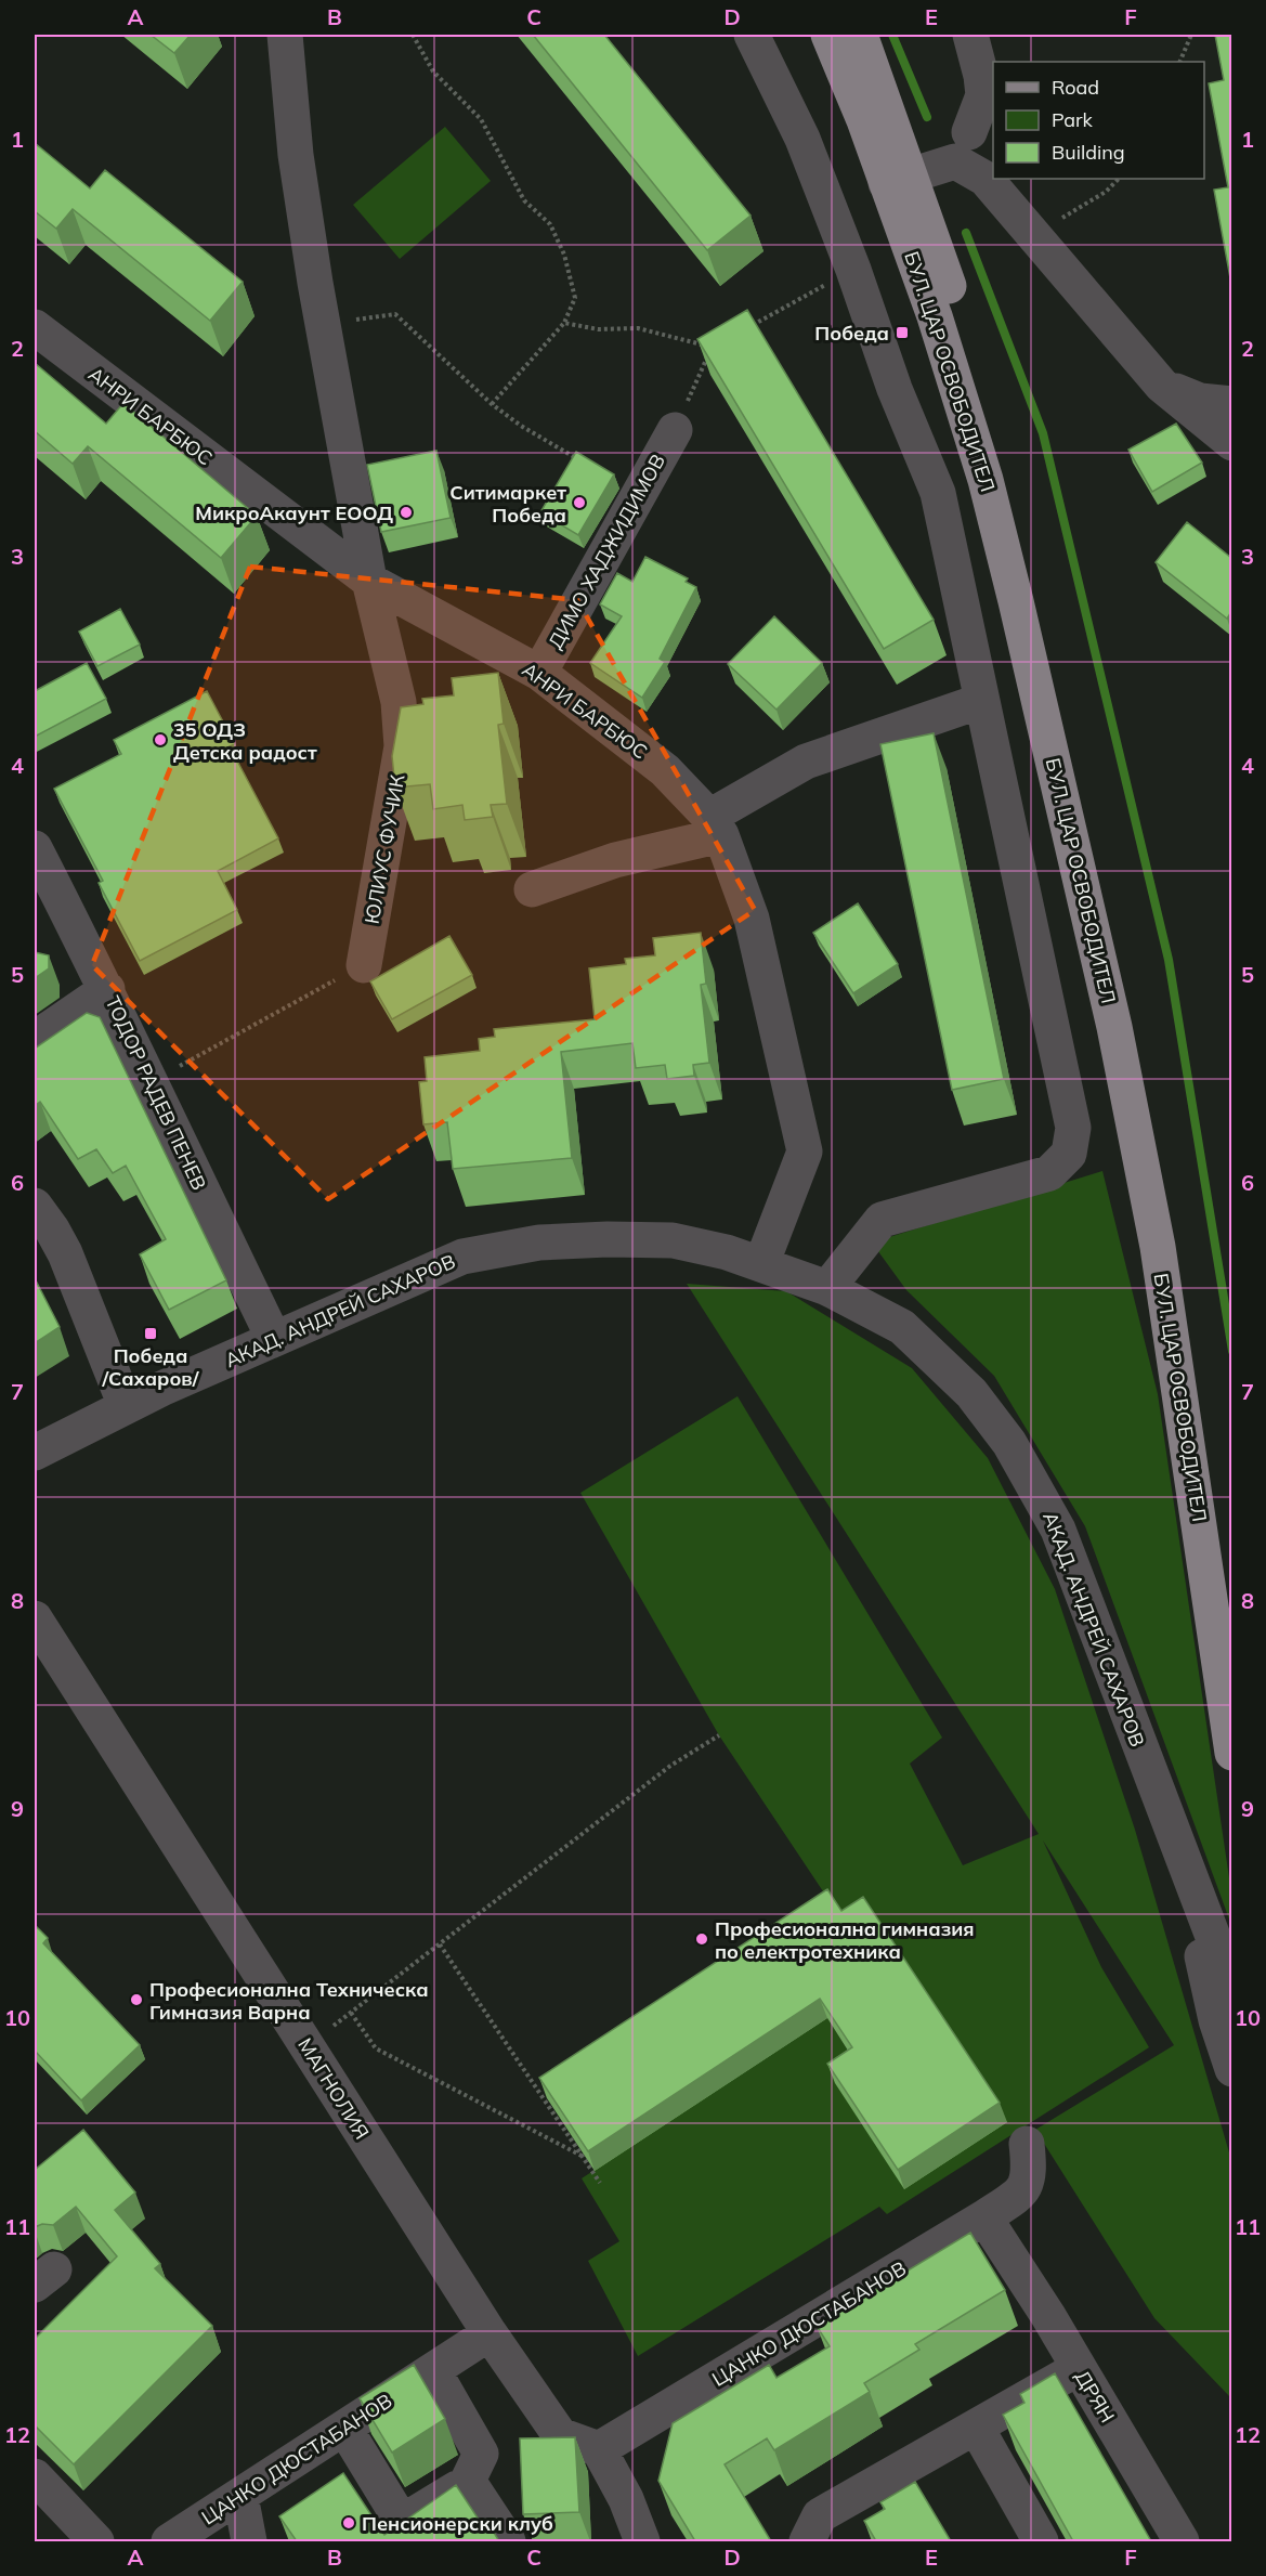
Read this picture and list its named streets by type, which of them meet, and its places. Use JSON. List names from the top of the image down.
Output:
{
  "streets": {
    "main road": ["БУЛ. ЦАР ОСВОБОДИТЕЛ"],
    "street": [
      "АНРИ БАРБЮС",
      "ДИМО ХАДЖИДИМОВ",
      "ЮЛИУС ФУЧИК",
      "ТОДОР РАДЕВ ПЕНЕВ",
      "АКАД. АНДРЕЙ САХАРОВ",
      "МАГНОЛИЯ",
      "ЦАНКО ДЮСТАБАНОВ",
      "ДРЯН"
    ]
  },
  "crossings": [
    ["АНРИ БАРБЮС", "ДИМО ХАДЖИДИМОВ"],
    ["АНРИ БАРБЮС", "ЮЛИУС ФУЧИК"],
    ["АНРИ БАРБЮС", "АКАД. АНДРЕЙ САХАРОВ"],
    ["ТОДОР РАДЕВ ПЕНЕВ", "АКАД. АНДРЕЙ САХАРОВ"],
    ["МАГНОЛИЯ", "ЦАНКО ДЮСТАБАНОВ"],
    ["ЦАНКО ДЮСТАБАНОВ", "ДРЯН"]
  ],
  "places": {
    "transit": ["Победа", "Победа /Сахаров/"],
    "other": [
      "Ситимаркет Победа",
      "МикроАкаунт ЕООД",
      "35 ОДЗ Детска радост",
      "Професионална гимназия по електротехника",
      "Професионална Техническа Гимназия Варна",
      "Пенсионерски клуб"
    ]
  },
  "legend": ["Road", "Park", "Building"],
  "grid": {
    "columns": [
      "A",
      "B",
      "C",
      "D",
      "E",
      "F"
    ],
    "rows": [
      "1",
      "2",
      "3",
      "4",
      "5",
      "6",
      "7",
      "8",
      "9",
      "10",
      "11",
      "12"
    ]
  }
}
